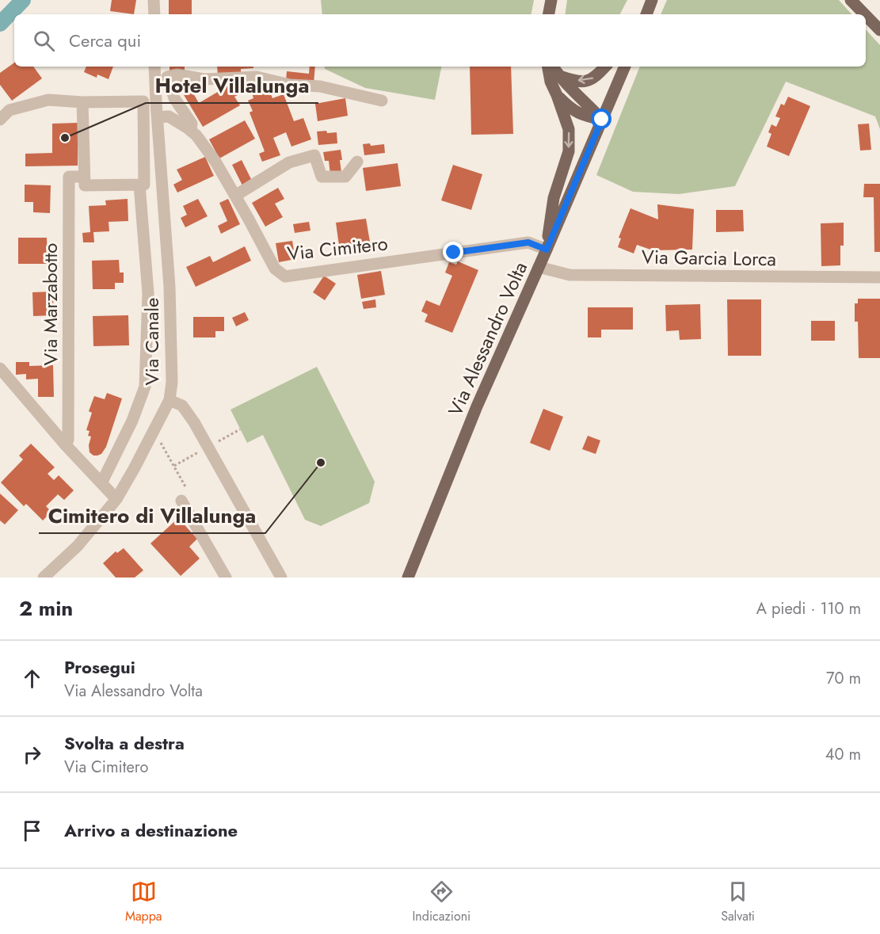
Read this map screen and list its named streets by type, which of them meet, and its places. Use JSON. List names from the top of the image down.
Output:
{
  "streets": {
    "main road": ["Via Alessandro Volta"],
    "street": [
      "Via Cimitero",
      "Via Garcia Lorca",
      "Via Marzabotto",
      "Via Canale"
    ]
  },
  "crossings": [
    ["Via Cimitero", "Via Alessandro Volta"],
    ["Via Cimitero", "Via Canale"],
    ["Via Garcia Lorca", "Via Alessandro Volta"]
  ],
  "places": ["Hotel Villalunga", "Cimitero di Villalunga"],
  "page": {
    "search": "Cerca qui",
    "heading": ["2 min", "A piedi · 110 m"],
    "list": [
      ["Prosegui", "Via Alessandro Volta", "70 m"],
      ["Svolta a destra", "Via Cimitero", "40 m"],
      "Arrivo a destinazione"
    ],
    "nav": ["Mappa", "Indicazioni", "Salvati"]
  }
}
